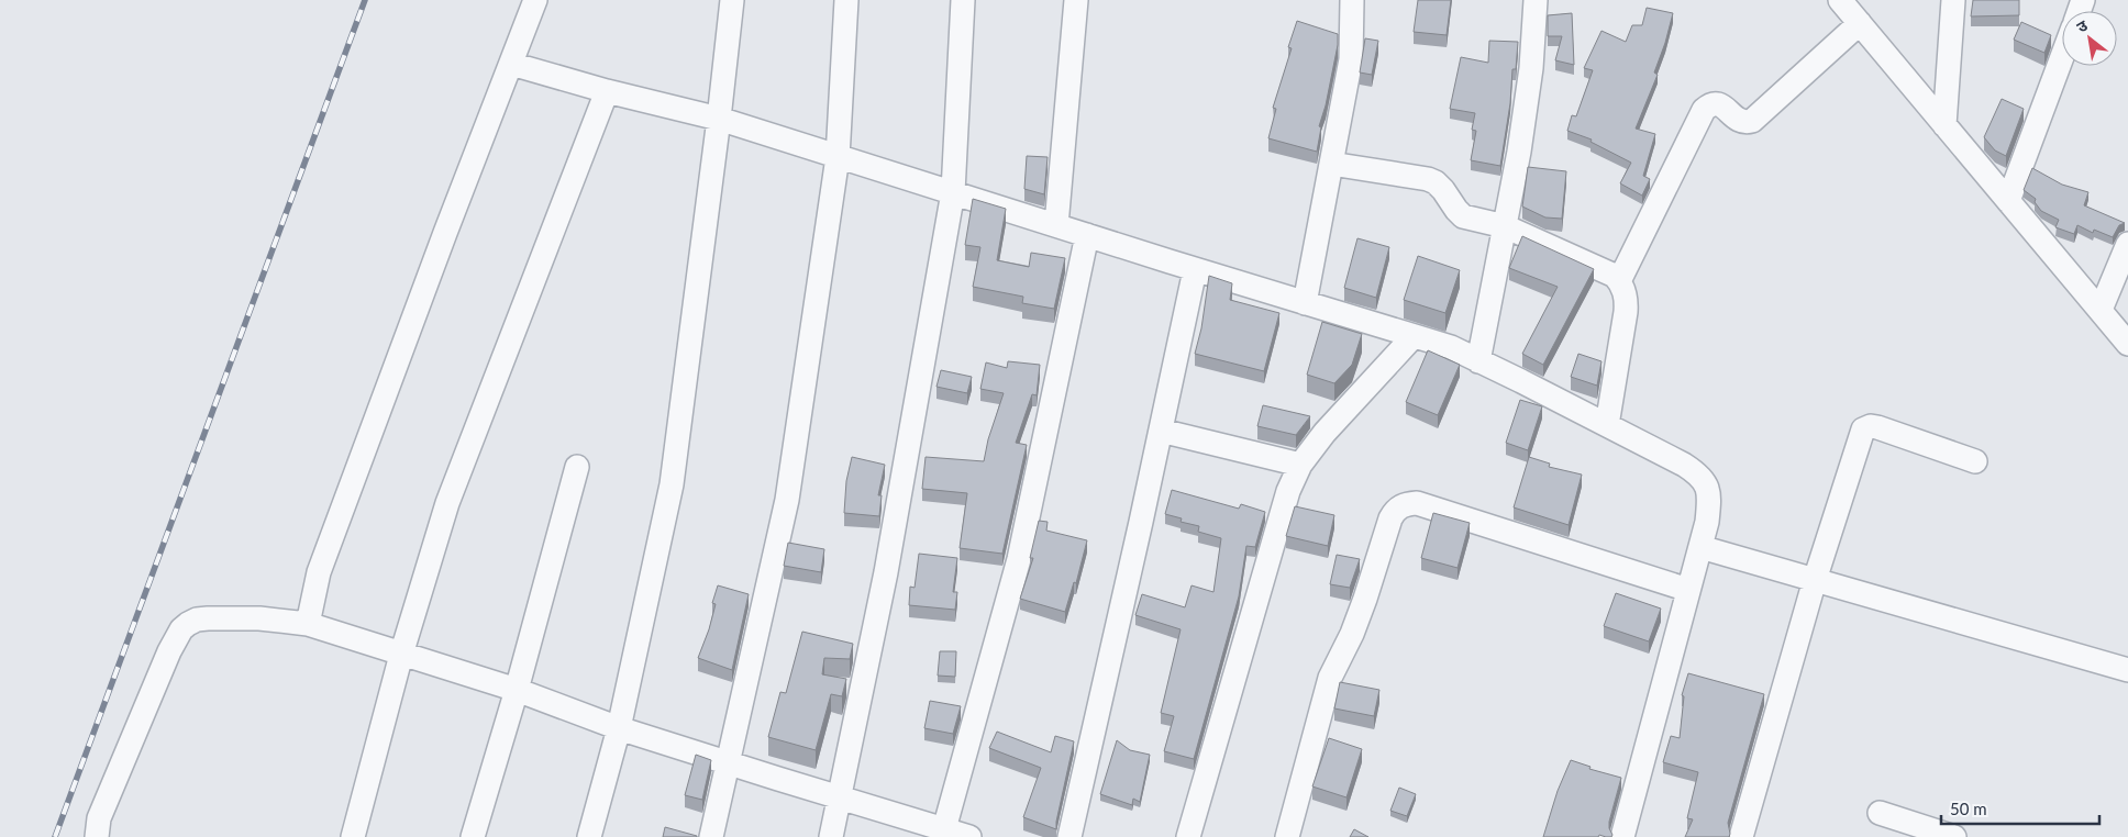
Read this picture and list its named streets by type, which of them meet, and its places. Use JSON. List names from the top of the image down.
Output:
{
  "scale_bar": "50 m",
  "north": "top left"
}
